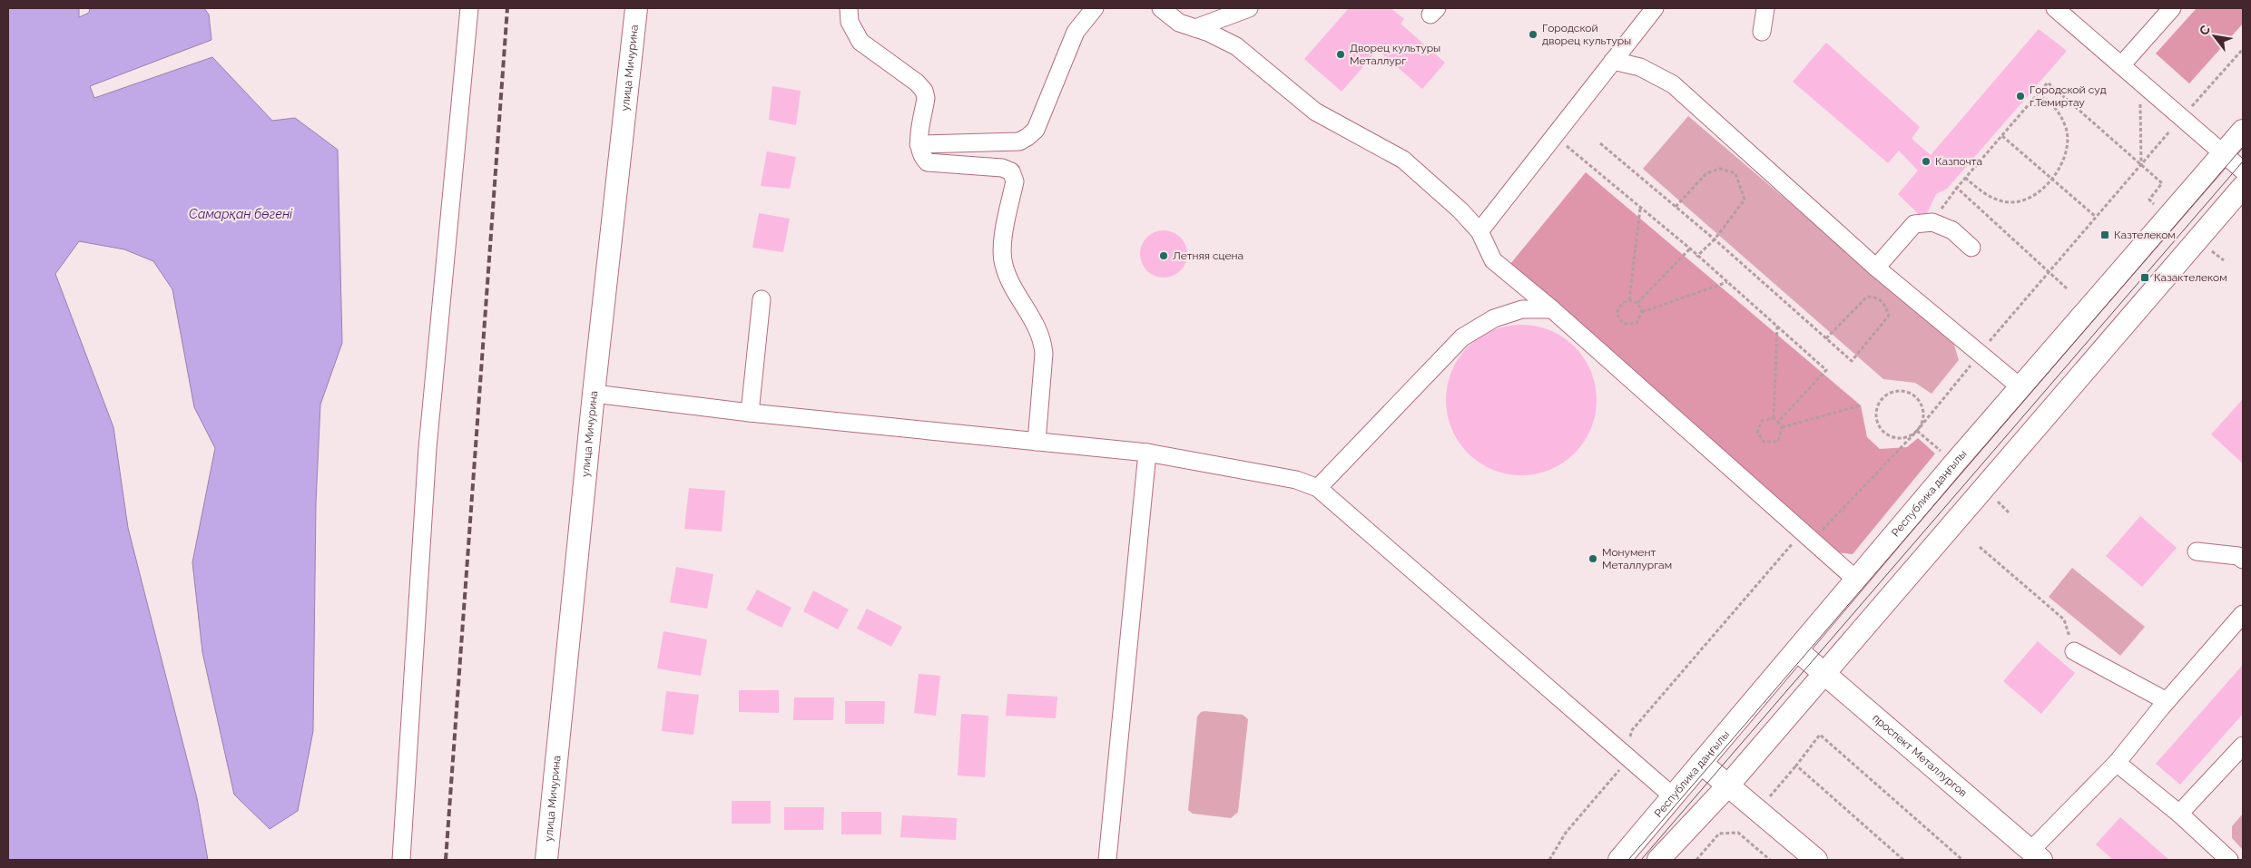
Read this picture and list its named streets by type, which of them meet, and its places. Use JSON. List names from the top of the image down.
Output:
{
  "streets": {
    "main road": ["улица Мичурина", "Республика даңғылы", "проспект Металлургов"]
  },
  "crossings": [
    ["Республика даңғылы", "проспект Металлургов"]
  ],
  "water": ["Самарқан бөгені"],
  "places": {
    "other": [
      "Городской дворец культуры",
      "Дворец культуры Металлург",
      "Городской суд г.Темиртау",
      "Казпочта",
      "Летняя сцена",
      "Монумент Металлургам"
    ],
    "transit": ["Казтелеком", "Казактелеком"]
  },
  "north": "top left"
}
